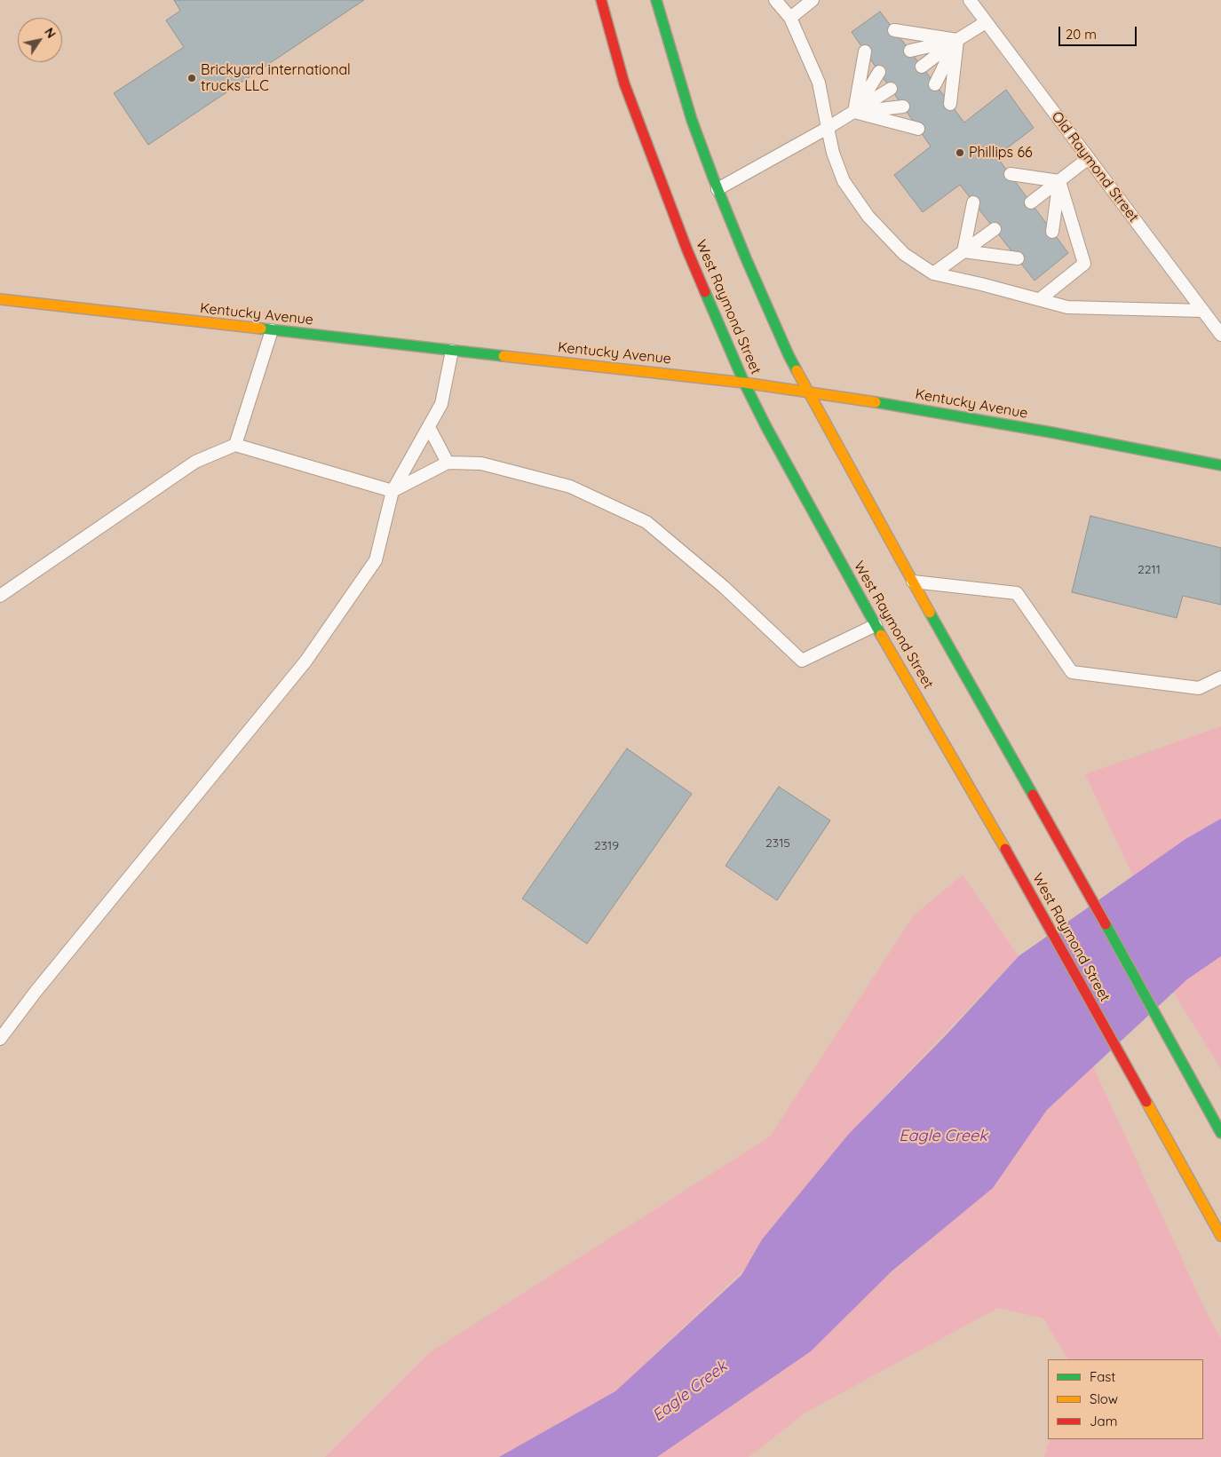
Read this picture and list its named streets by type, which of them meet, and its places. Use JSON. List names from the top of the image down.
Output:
{
  "streets": {
    "main road": ["West Raymond Street", "Kentucky Avenue"],
    "lane": ["Old Raymond Street"]
  },
  "crossings": [
    ["West Raymond Street", "Kentucky Avenue"]
  ],
  "water": ["Eagle Creek"],
  "places": ["Brickyard international trucks LLC", "Phillips 66"],
  "house_numbers": ["2211", "2315", "2319"],
  "legend": ["Fast", "Slow", "Jam"],
  "scale_bar": "20 m",
  "north": "top right"
}
